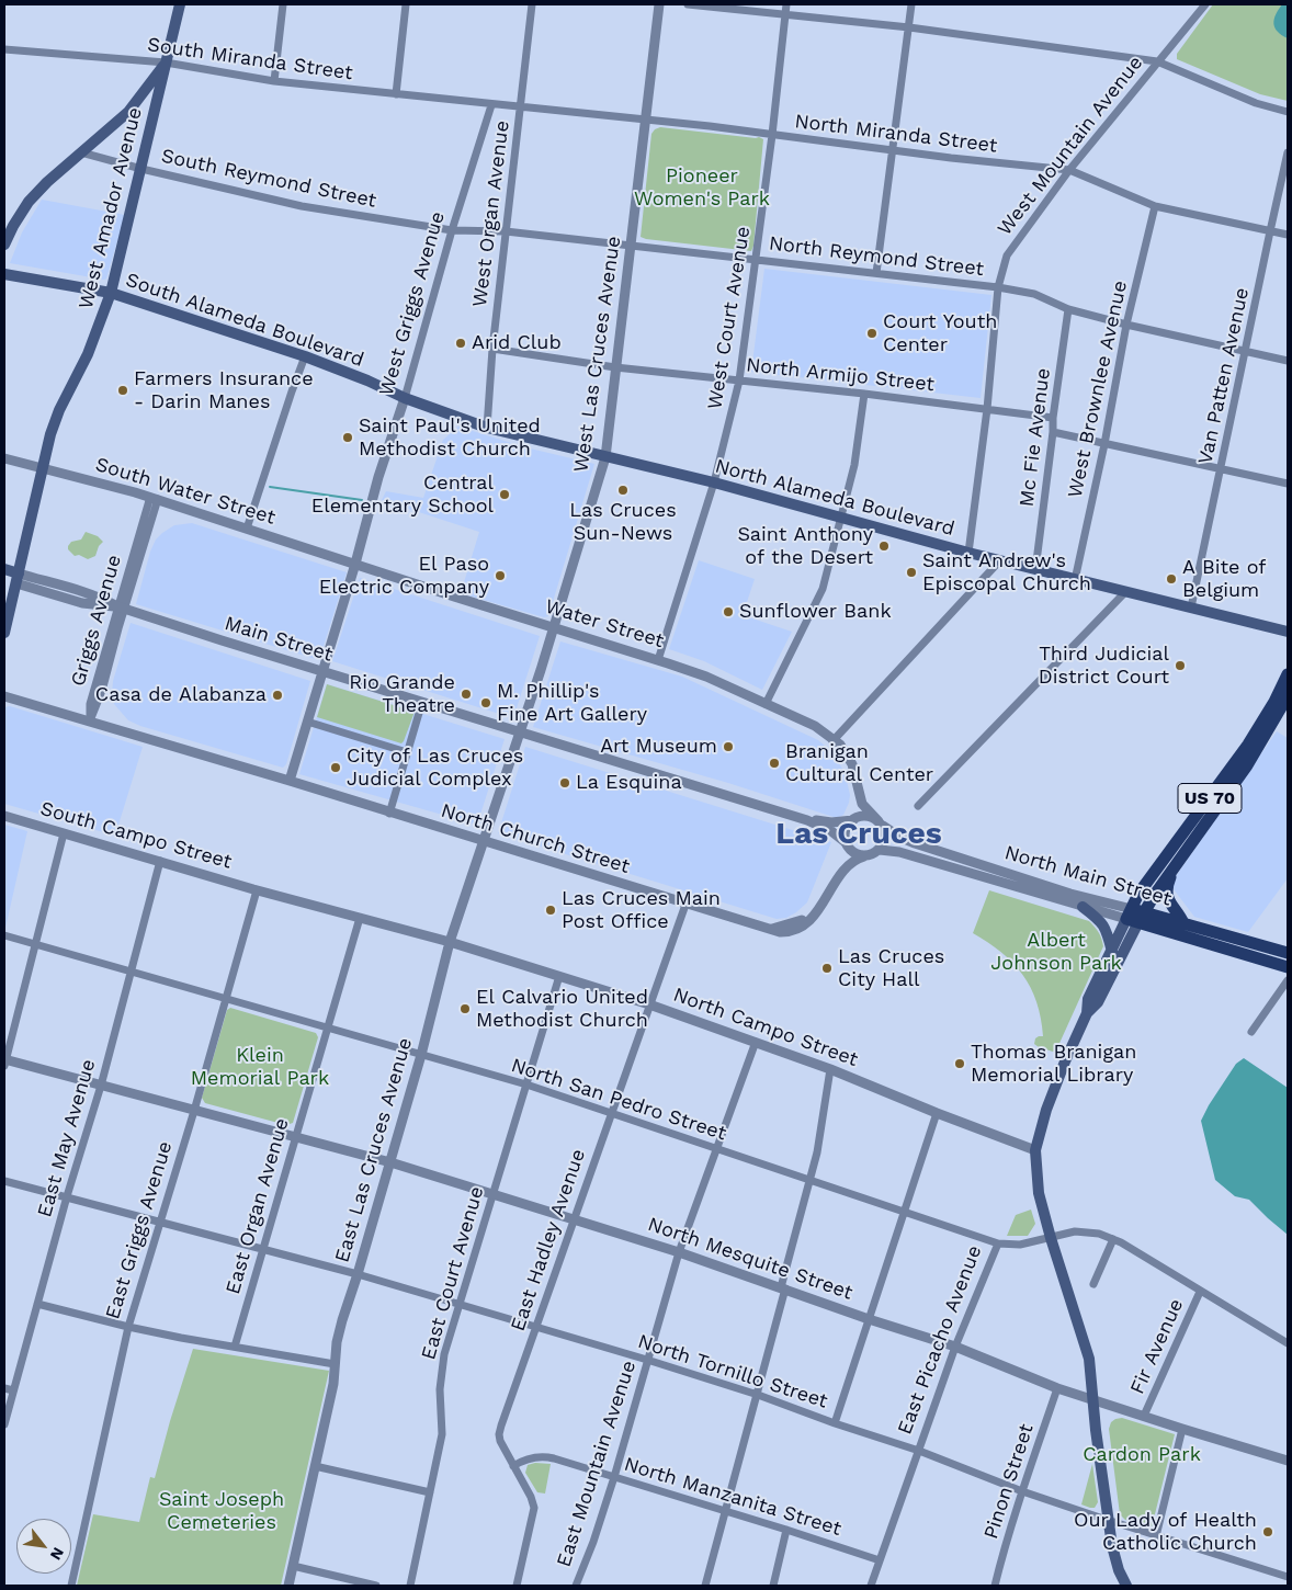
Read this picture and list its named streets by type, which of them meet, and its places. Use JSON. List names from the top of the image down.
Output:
{
  "streets": {
    "main road": [
      "West Amador Avenue",
      "South Alameda Boulevard",
      "North Alameda Boulevard",
      "US 70",
      "North Main Street"
    ],
    "street": [
      "South Miranda Street",
      "North Miranda Street",
      "West Mountain Avenue",
      "South Reymond Street",
      "West Organ Avenue",
      "North Reymond Street",
      "West Griggs Avenue",
      "West Court Avenue",
      "West Las Cruces Avenue",
      "North Armijo Street",
      "Van Patten Avenue",
      "West Brownlee Avenue",
      "Mc Fie Avenue",
      "South Water Street",
      "Griggs Avenue",
      "Water Street",
      "Main Street",
      "South Campo Street",
      "North Church Street",
      "North Campo Street",
      "North San Pedro Street",
      "East May Avenue",
      "East Las Cruces Avenue",
      "East Organ Avenue",
      "East Griggs Avenue",
      "East Hadley Avenue",
      "North Mesquite Street",
      "East Court Avenue",
      "East Picacho Avenue",
      "Fir Avenue",
      "North Tornillo Street",
      "East Mountain Avenue",
      "Pinon Street",
      "North Manzanita Street"
    ]
  },
  "crossings": [
    ["South Miranda Street", "North Miranda Street"],
    ["South Miranda Street", "West Amador Avenue"],
    ["South Miranda Street", "West Griggs Avenue"],
    ["North Miranda Street", "West Mountain Avenue"],
    ["North Miranda Street", "West Organ Avenue"],
    ["North Miranda Street", "West Griggs Avenue"],
    ["North Miranda Street", "West Court Avenue"],
    ["North Miranda Street", "West Las Cruces Avenue"],
    ["North Miranda Street", "Van Patten Avenue"],
    ["North Miranda Street", "West Brownlee Avenue"],
    ["West Mountain Avenue", "North Reymond Street"],
    ["West Mountain Avenue", "North Armijo Street"],
    ["West Mountain Avenue", "North Alameda Boulevard"],
    ["South Reymond Street", "West Amador Avenue"],
    ["South Reymond Street", "North Reymond Street"],
    ["South Reymond Street", "West Griggs Avenue"],
    ["West Amador Avenue", "South Alameda Boulevard"],
    ["West Amador Avenue", "South Water Street"],
    ["West Amador Avenue", "Main Street"],
    ["West Organ Avenue", "North Reymond Street"],
    ["West Organ Avenue", "North Armijo Street"],
    ["West Organ Avenue", "North Alameda Boulevard"],
    ["North Reymond Street", "West Griggs Avenue"],
    ["North Reymond Street", "West Court Avenue"],
    ["North Reymond Street", "West Las Cruces Avenue"],
    ["North Reymond Street", "Van Patten Avenue"],
    ["North Reymond Street", "West Brownlee Avenue"],
    ["North Reymond Street", "Mc Fie Avenue"],
    ["West Griggs Avenue", "South Alameda Boulevard"],
    ["West Griggs Avenue", "South Water Street"],
    ["West Griggs Avenue", "North Alameda Boulevard"],
    ["West Griggs Avenue", "Water Street"],
    ["West Griggs Avenue", "Main Street"],
    ["West Court Avenue", "North Armijo Street"],
    ["West Court Avenue", "North Alameda Boulevard"],
    ["West Court Avenue", "Water Street"],
    ["South Alameda Boulevard", "North Alameda Boulevard"],
    ["West Las Cruces Avenue", "North Armijo Street"],
    ["West Las Cruces Avenue", "North Alameda Boulevard"],
    ["West Las Cruces Avenue", "Water Street"],
    ["West Las Cruces Avenue", "Main Street"],
    ["West Las Cruces Avenue", "East Las Cruces Avenue"],
    ["North Armijo Street", "Mc Fie Avenue"],
    ["Van Patten Avenue", "North Alameda Boulevard"],
    ["West Brownlee Avenue", "North Alameda Boulevard"],
    ["Mc Fie Avenue", "North Alameda Boulevard"],
    ["South Water Street", "Griggs Avenue"],
    ["South Water Street", "Water Street"],
    ["Griggs Avenue", "Main Street"],
    ["Griggs Avenue", "North Church Street"],
    ["Water Street", "Main Street"],
    ["Water Street", "North Church Street"],
    ["Water Street", "North Main Street"],
    ["Main Street", "North Church Street"],
    ["Main Street", "North Main Street"],
    ["Main Street", "East Las Cruces Avenue"],
    ["US 70", "North Main Street"],
    ["South Campo Street", "North Campo Street"],
    ["South Campo Street", "East May Avenue"],
    ["South Campo Street", "East Griggs Avenue"],
    ["North Church Street", "North Main Street"],
    ["North Church Street", "East Las Cruces Avenue"],
    ["North Church Street", "East Hadley Avenue"],
    ["North Campo Street", "East Las Cruces Avenue"],
    ["North Campo Street", "East Organ Avenue"],
    ["North Campo Street", "East Griggs Avenue"],
    ["North Campo Street", "East Hadley Avenue"],
    ["North Campo Street", "East Court Avenue"],
    ["North Campo Street", "East Mountain Avenue"],
    ["North San Pedro Street", "East May Avenue"],
    ["North San Pedro Street", "East Las Cruces Avenue"],
    ["North San Pedro Street", "East Organ Avenue"],
    ["North San Pedro Street", "East Griggs Avenue"],
    ["North San Pedro Street", "East Hadley Avenue"],
    ["North San Pedro Street", "East Court Avenue"],
    ["North San Pedro Street", "East Picacho Avenue"],
    ["North San Pedro Street", "East Mountain Avenue"],
    ["East May Avenue", "North Mesquite Street"],
    ["East May Avenue", "North Tornillo Street"],
    ["East Las Cruces Avenue", "North Mesquite Street"],
    ["East Las Cruces Avenue", "North Tornillo Street"],
    ["East Organ Avenue", "North Mesquite Street"],
    ["East Organ Avenue", "North Tornillo Street"],
    ["East Griggs Avenue", "North Mesquite Street"],
    ["East Griggs Avenue", "North Tornillo Street"],
    ["East Hadley Avenue", "North Mesquite Street"],
    ["East Hadley Avenue", "North Tornillo Street"],
    ["East Hadley Avenue", "North Manzanita Street"],
    ["North Mesquite Street", "East Court Avenue"],
    ["North Mesquite Street", "East Picacho Avenue"],
    ["North Mesquite Street", "Fir Avenue"],
    ["North Mesquite Street", "East Mountain Avenue"],
    ["North Mesquite Street", "Pinon Street"],
    ["East Court Avenue", "North Tornillo Street"],
    ["East Picacho Avenue", "North Tornillo Street"],
    ["East Picacho Avenue", "North Manzanita Street"],
    ["North Tornillo Street", "East Mountain Avenue"],
    ["North Tornillo Street", "Pinon Street"],
    ["East Mountain Avenue", "North Manzanita Street"]
  ],
  "districts": ["Las Cruces"],
  "parks": [
    "Pioneer Women's Park",
    "Albert Johnson Park",
    "Klein Memorial Park",
    "Cardon Park",
    "Saint Joseph Cemeteries"
  ],
  "places": [
    "Court Youth Center",
    "Arid Club",
    "Farmers Insurance - Darin Manes",
    "Saint Paul's United Methodist Church",
    "Las Cruces Sun-News",
    "Central Elementary School",
    "Saint Anthony of the Desert",
    "Saint Andrew's Episcopal Church",
    "El Paso Electric Company",
    "A Bite of Belgium",
    "Sunflower Bank",
    "Third Judicial District Court",
    "Rio Grande Theatre",
    "Casa de Alabanza",
    "M. Phillip's Fine Art Gallery",
    "Art Museum",
    "Branigan Cultural Center",
    "City of Las Cruces Judicial Complex",
    "La Esquina",
    "Las Cruces Main Post Office",
    "Las Cruces City Hall",
    "El Calvario United Methodist Church",
    "Thomas Branigan Memorial Library",
    "Our Lady of Health Catholic Church"
  ],
  "north": "bottom right"
}
